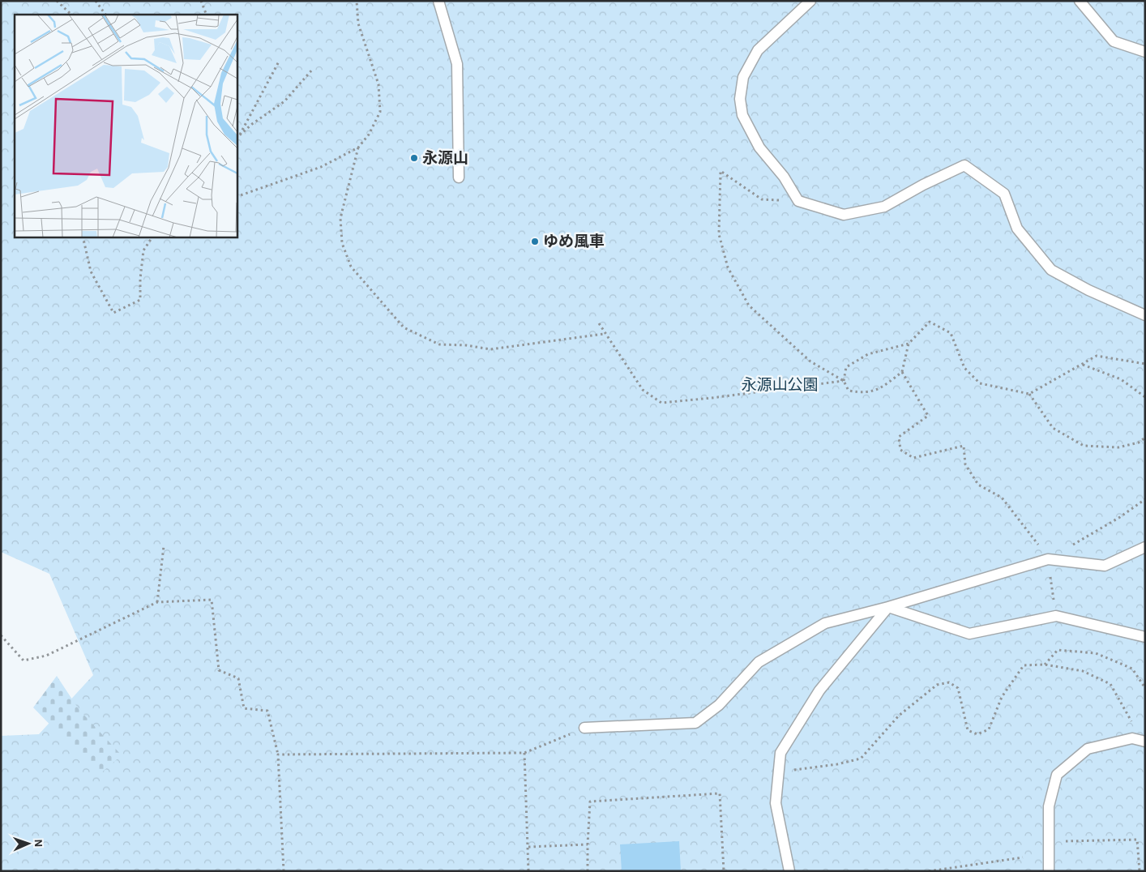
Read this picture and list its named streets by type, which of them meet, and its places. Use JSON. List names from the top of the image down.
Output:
{
  "parks": ["永源山公園"],
  "places": ["永源山", "ゆめ風車"],
  "north": "right"
}
